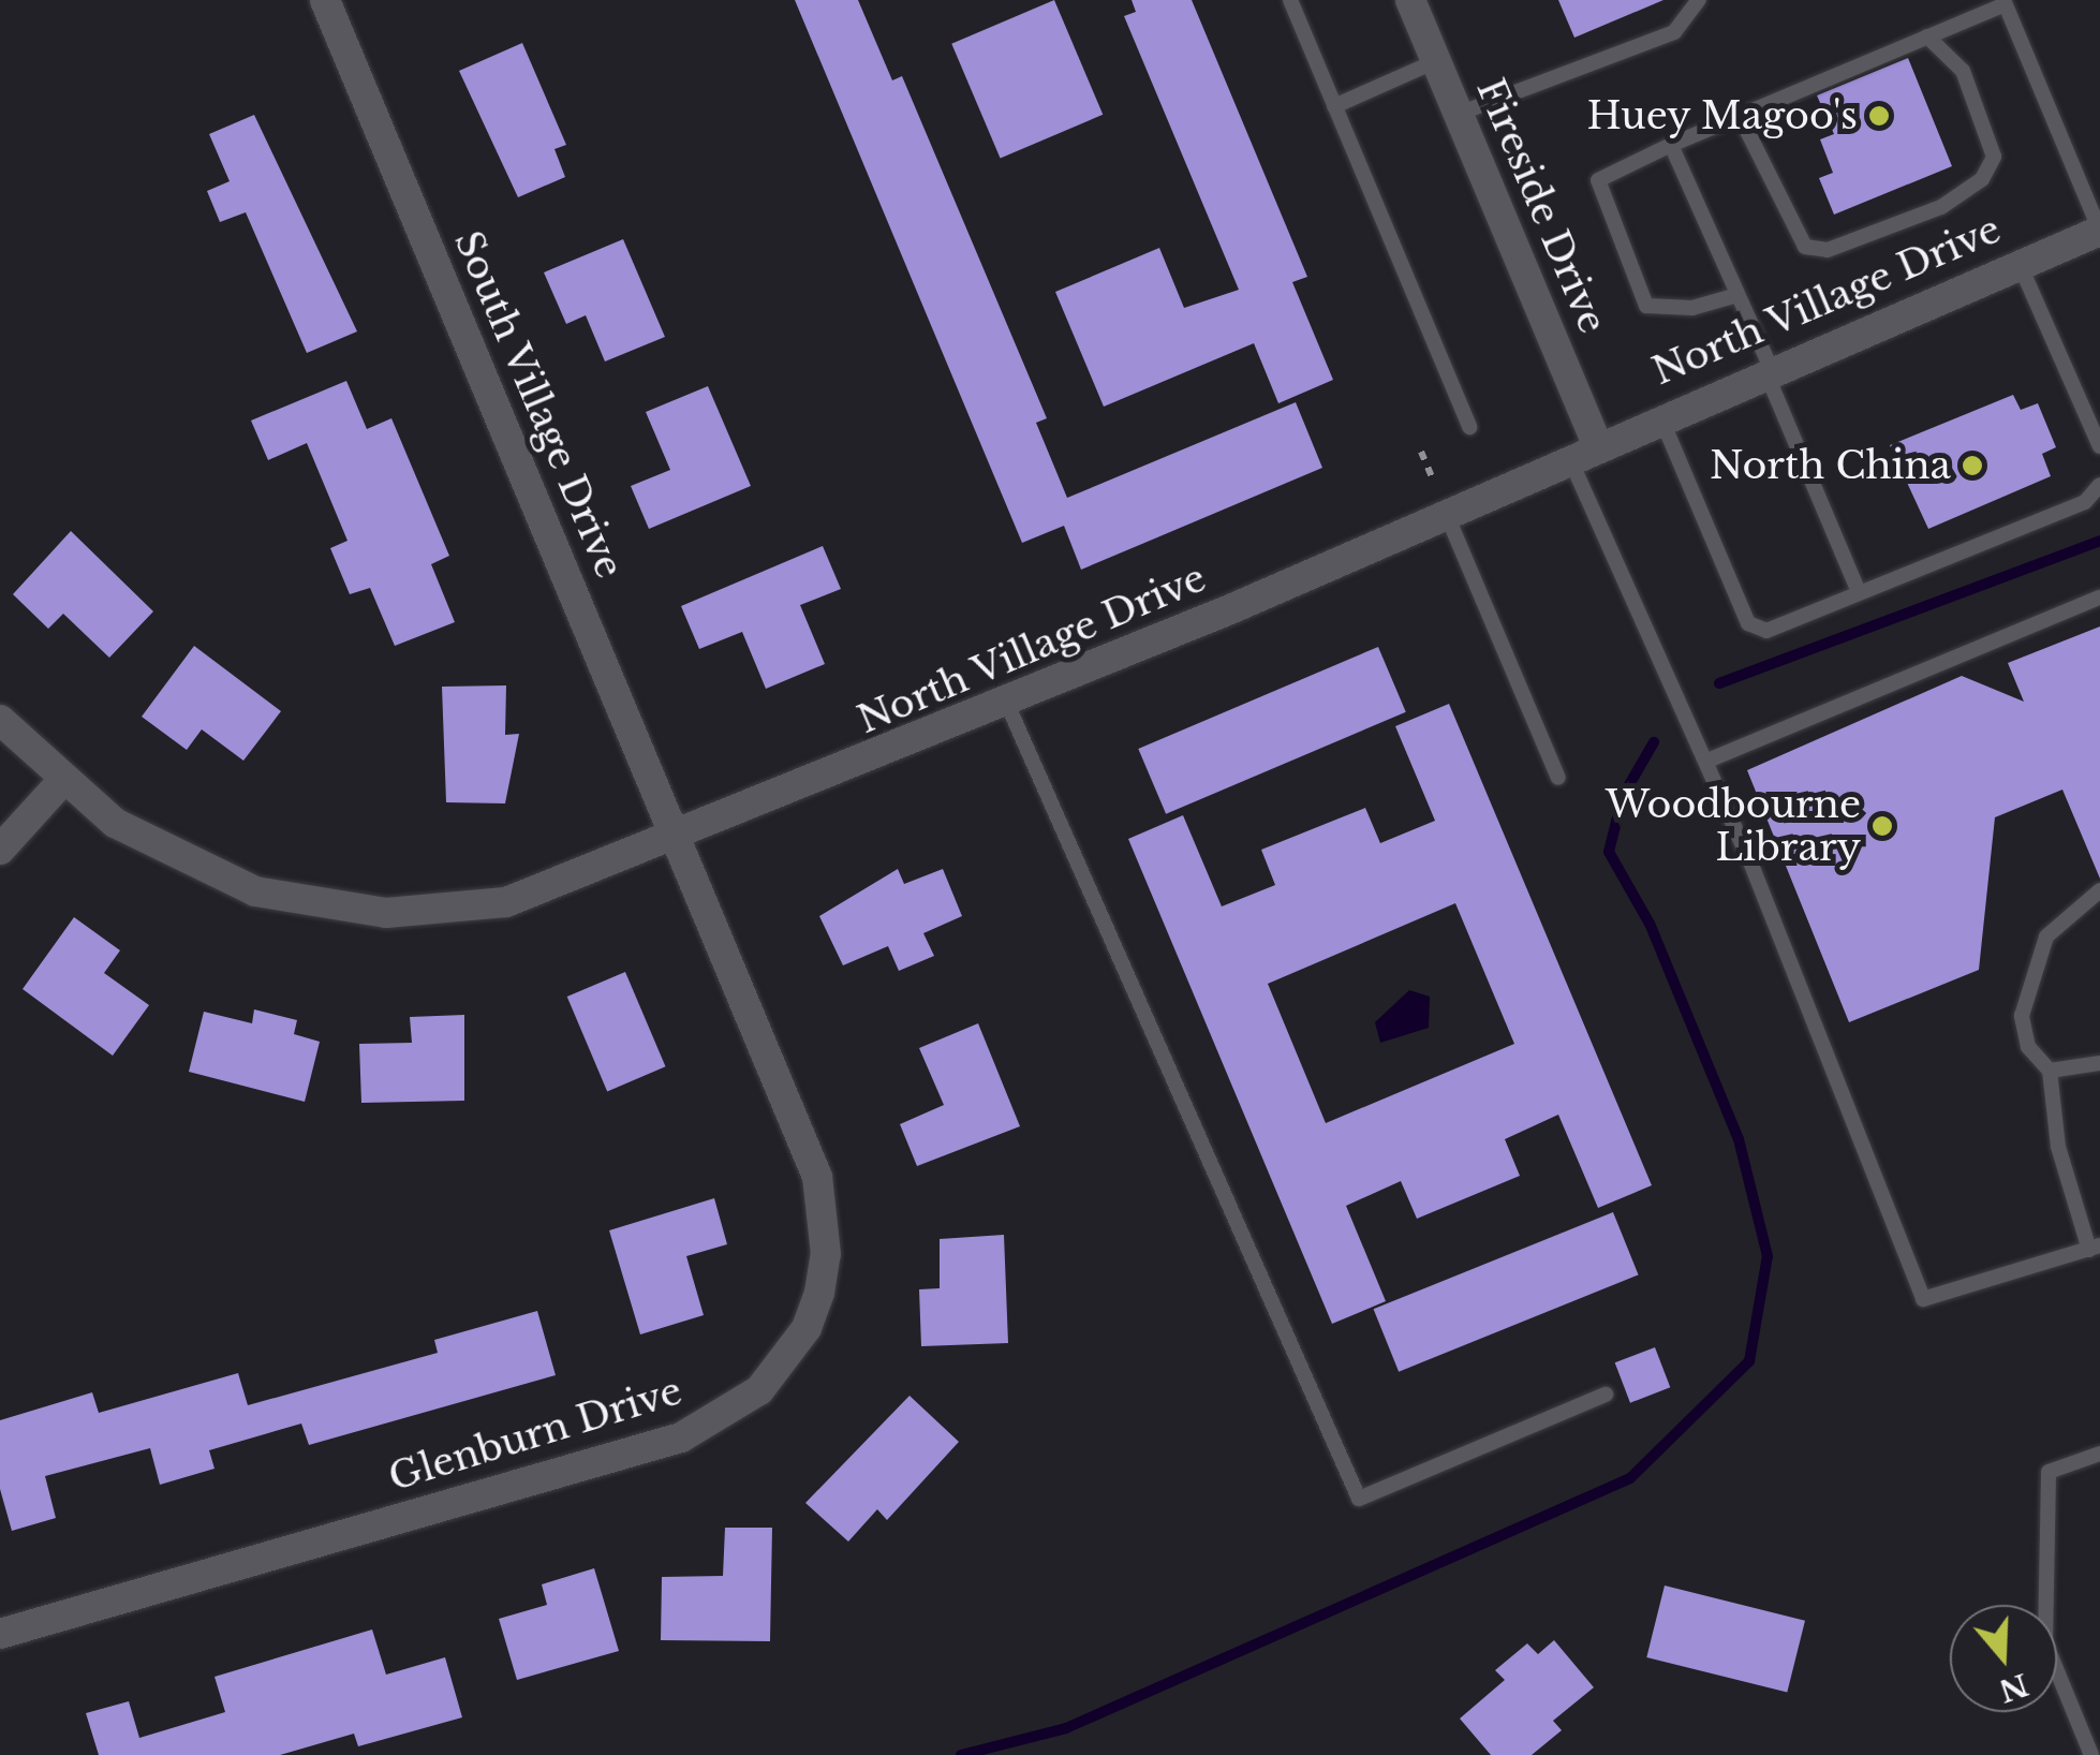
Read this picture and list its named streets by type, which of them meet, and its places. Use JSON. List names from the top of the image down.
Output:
{
  "streets": {
    "street": [
      "Fireside Drive",
      "North Village Drive",
      "South Village Drive",
      "Glenburn Drive"
    ]
  },
  "crossings": [
    ["Fireside Drive", "North Village Drive"],
    ["North Village Drive", "South Village Drive"],
    ["North Village Drive", "Glenburn Drive"],
    ["South Village Drive", "Glenburn Drive"]
  ],
  "places": ["Huey Magoo's", "North China", "Woodbourne Library"],
  "north": "bottom"
}
